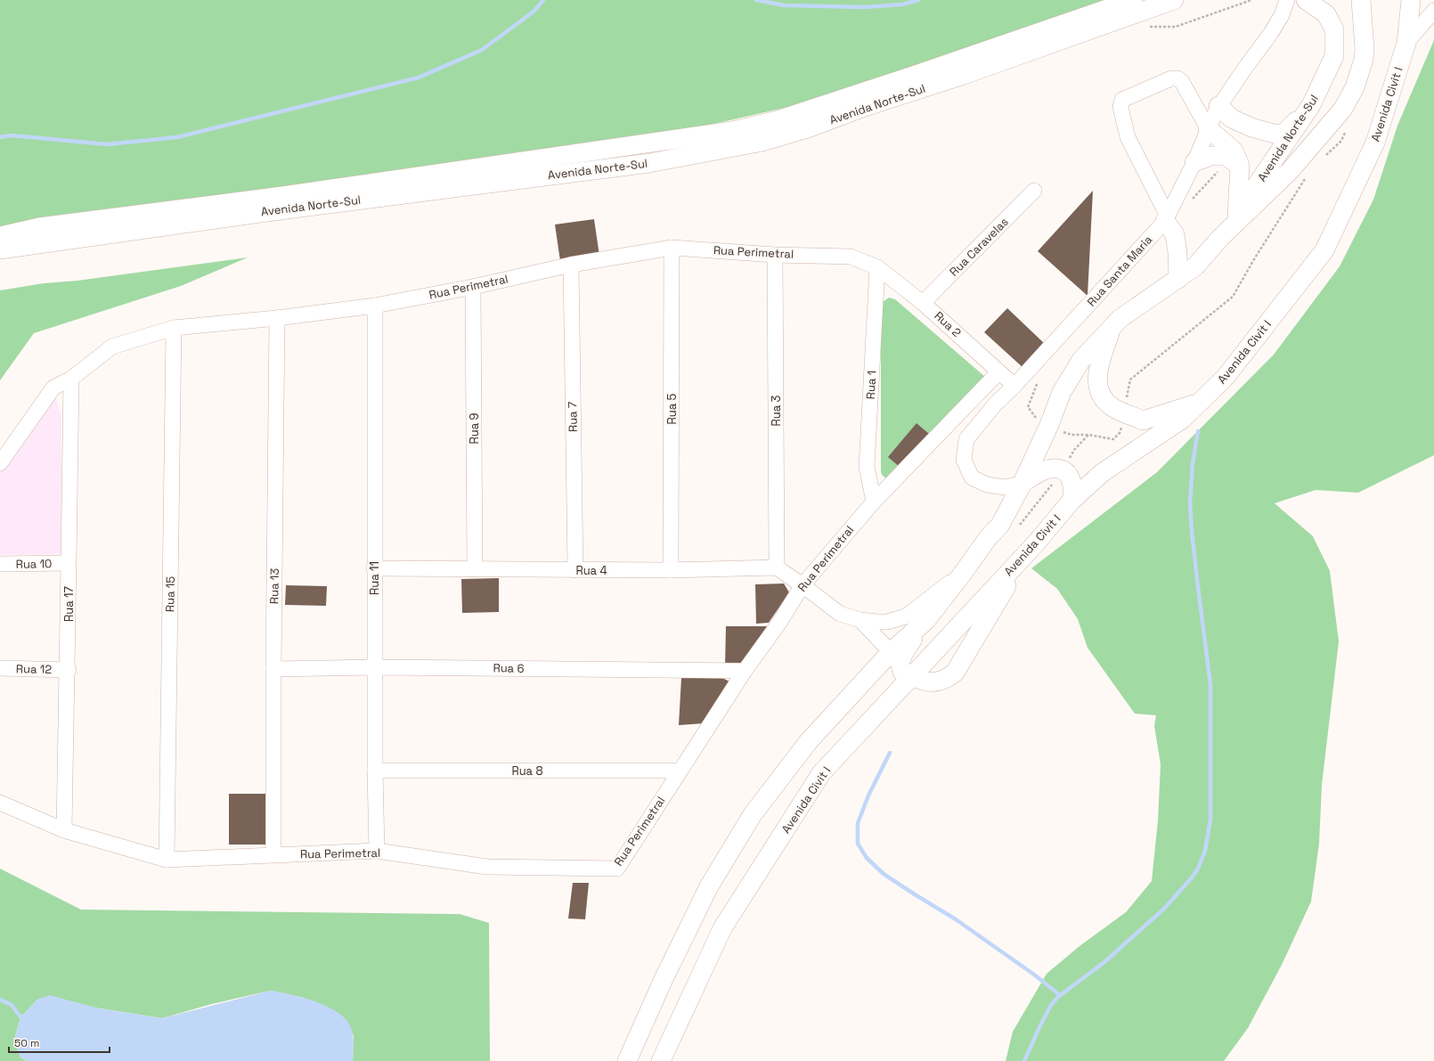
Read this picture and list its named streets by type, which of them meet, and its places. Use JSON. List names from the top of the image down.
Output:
{
  "streets": {
    "main road": ["Avenida Norte-Sul", "Avenida Civit I"],
    "street": [
      "Rua Caravelas",
      "Rua Perimetral",
      "Rua Santa Maria",
      "Rua 2",
      "Rua 1",
      "Rua 5",
      "Rua 3",
      "Rua 7",
      "Rua 9",
      "Rua 10",
      "Rua 4",
      "Rua 11",
      "Rua 13",
      "Rua 15",
      "Rua 17",
      "Rua 6",
      "Rua 12",
      "Rua 8"
    ]
  },
  "crossings": [
    ["Rua Caravelas", "Rua 2"],
    ["Rua Perimetral", "Rua 2"],
    ["Rua Perimetral", "Rua 1"],
    ["Rua Perimetral", "Rua 5"],
    ["Rua Perimetral", "Rua 3"],
    ["Rua Perimetral", "Rua 7"],
    ["Rua Perimetral", "Rua 9"],
    ["Rua Perimetral", "Rua 11"],
    ["Rua Perimetral", "Rua 13"],
    ["Rua Perimetral", "Rua 15"],
    ["Rua Perimetral", "Rua 17"],
    ["Rua Perimetral", "Rua 6"],
    ["Rua Perimetral", "Rua 8"],
    ["Rua Santa Maria", "Rua 2"],
    ["Rua 2", "Rua 1"],
    ["Rua 5", "Rua 4"],
    ["Rua 3", "Rua 4"],
    ["Rua 7", "Rua 4"],
    ["Rua 9", "Rua 4"],
    ["Rua 10", "Rua 17"],
    ["Rua 4", "Rua 11"],
    ["Rua 11", "Rua 6"],
    ["Rua 11", "Rua 8"],
    ["Rua 13", "Rua 6"],
    ["Rua 17", "Rua 12"]
  ],
  "scale_bar": "50 m"
}
